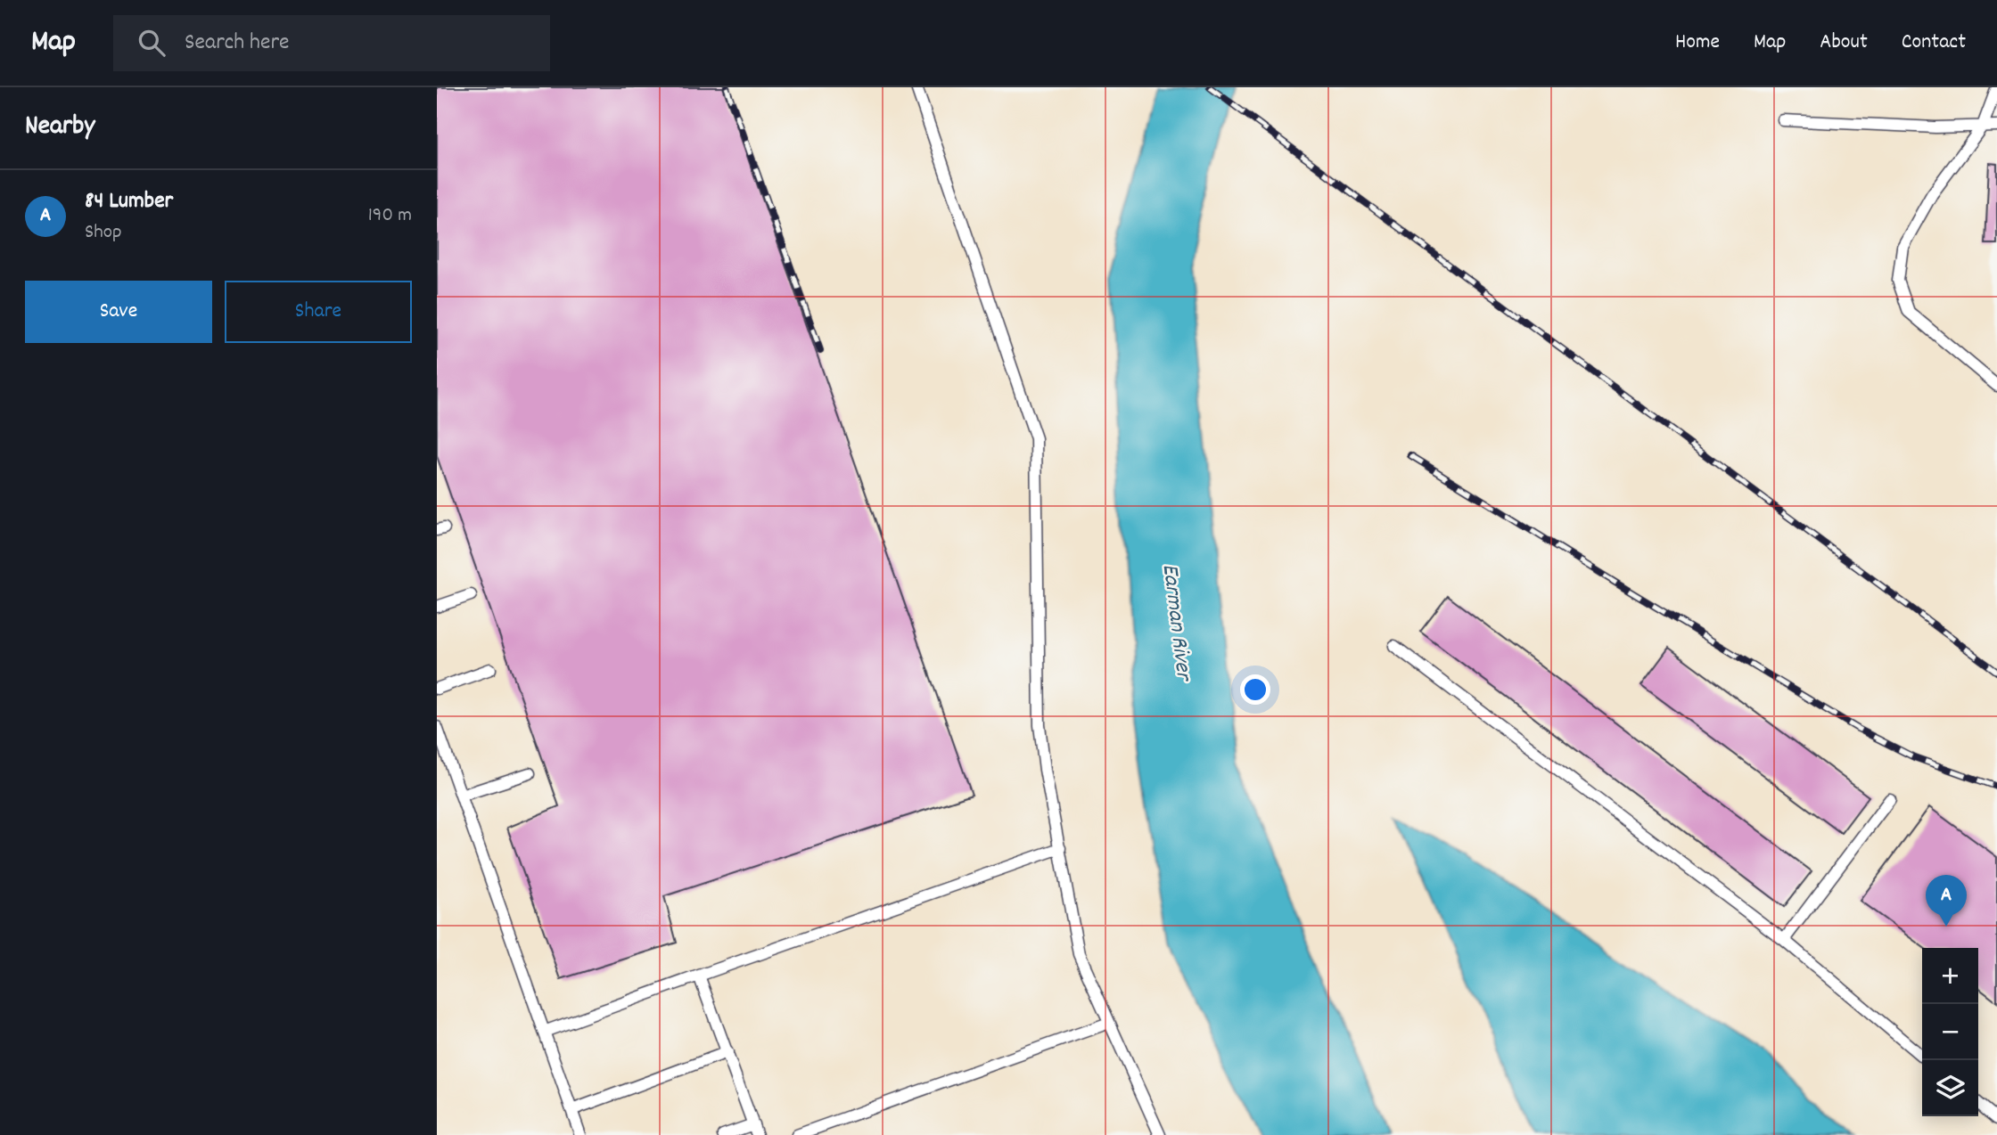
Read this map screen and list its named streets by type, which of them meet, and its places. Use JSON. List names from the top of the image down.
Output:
{
  "water": ["Earman River"],
  "page": {
    "header": "Map",
    "search": "Search here",
    "nav": [
      "Home",
      "Map",
      "About",
      "Contact"
    ],
    "heading": "Nearby",
    "list": [
      {
        "mark": "A",
        "name": "84 Lumber",
        "note": "Shop",
        "value": "190 m"
      }
    ],
    "buttons": ["Save", "Share"],
    "pins": "A",
    "map_buttons": ["+", "−"]
  }
}
